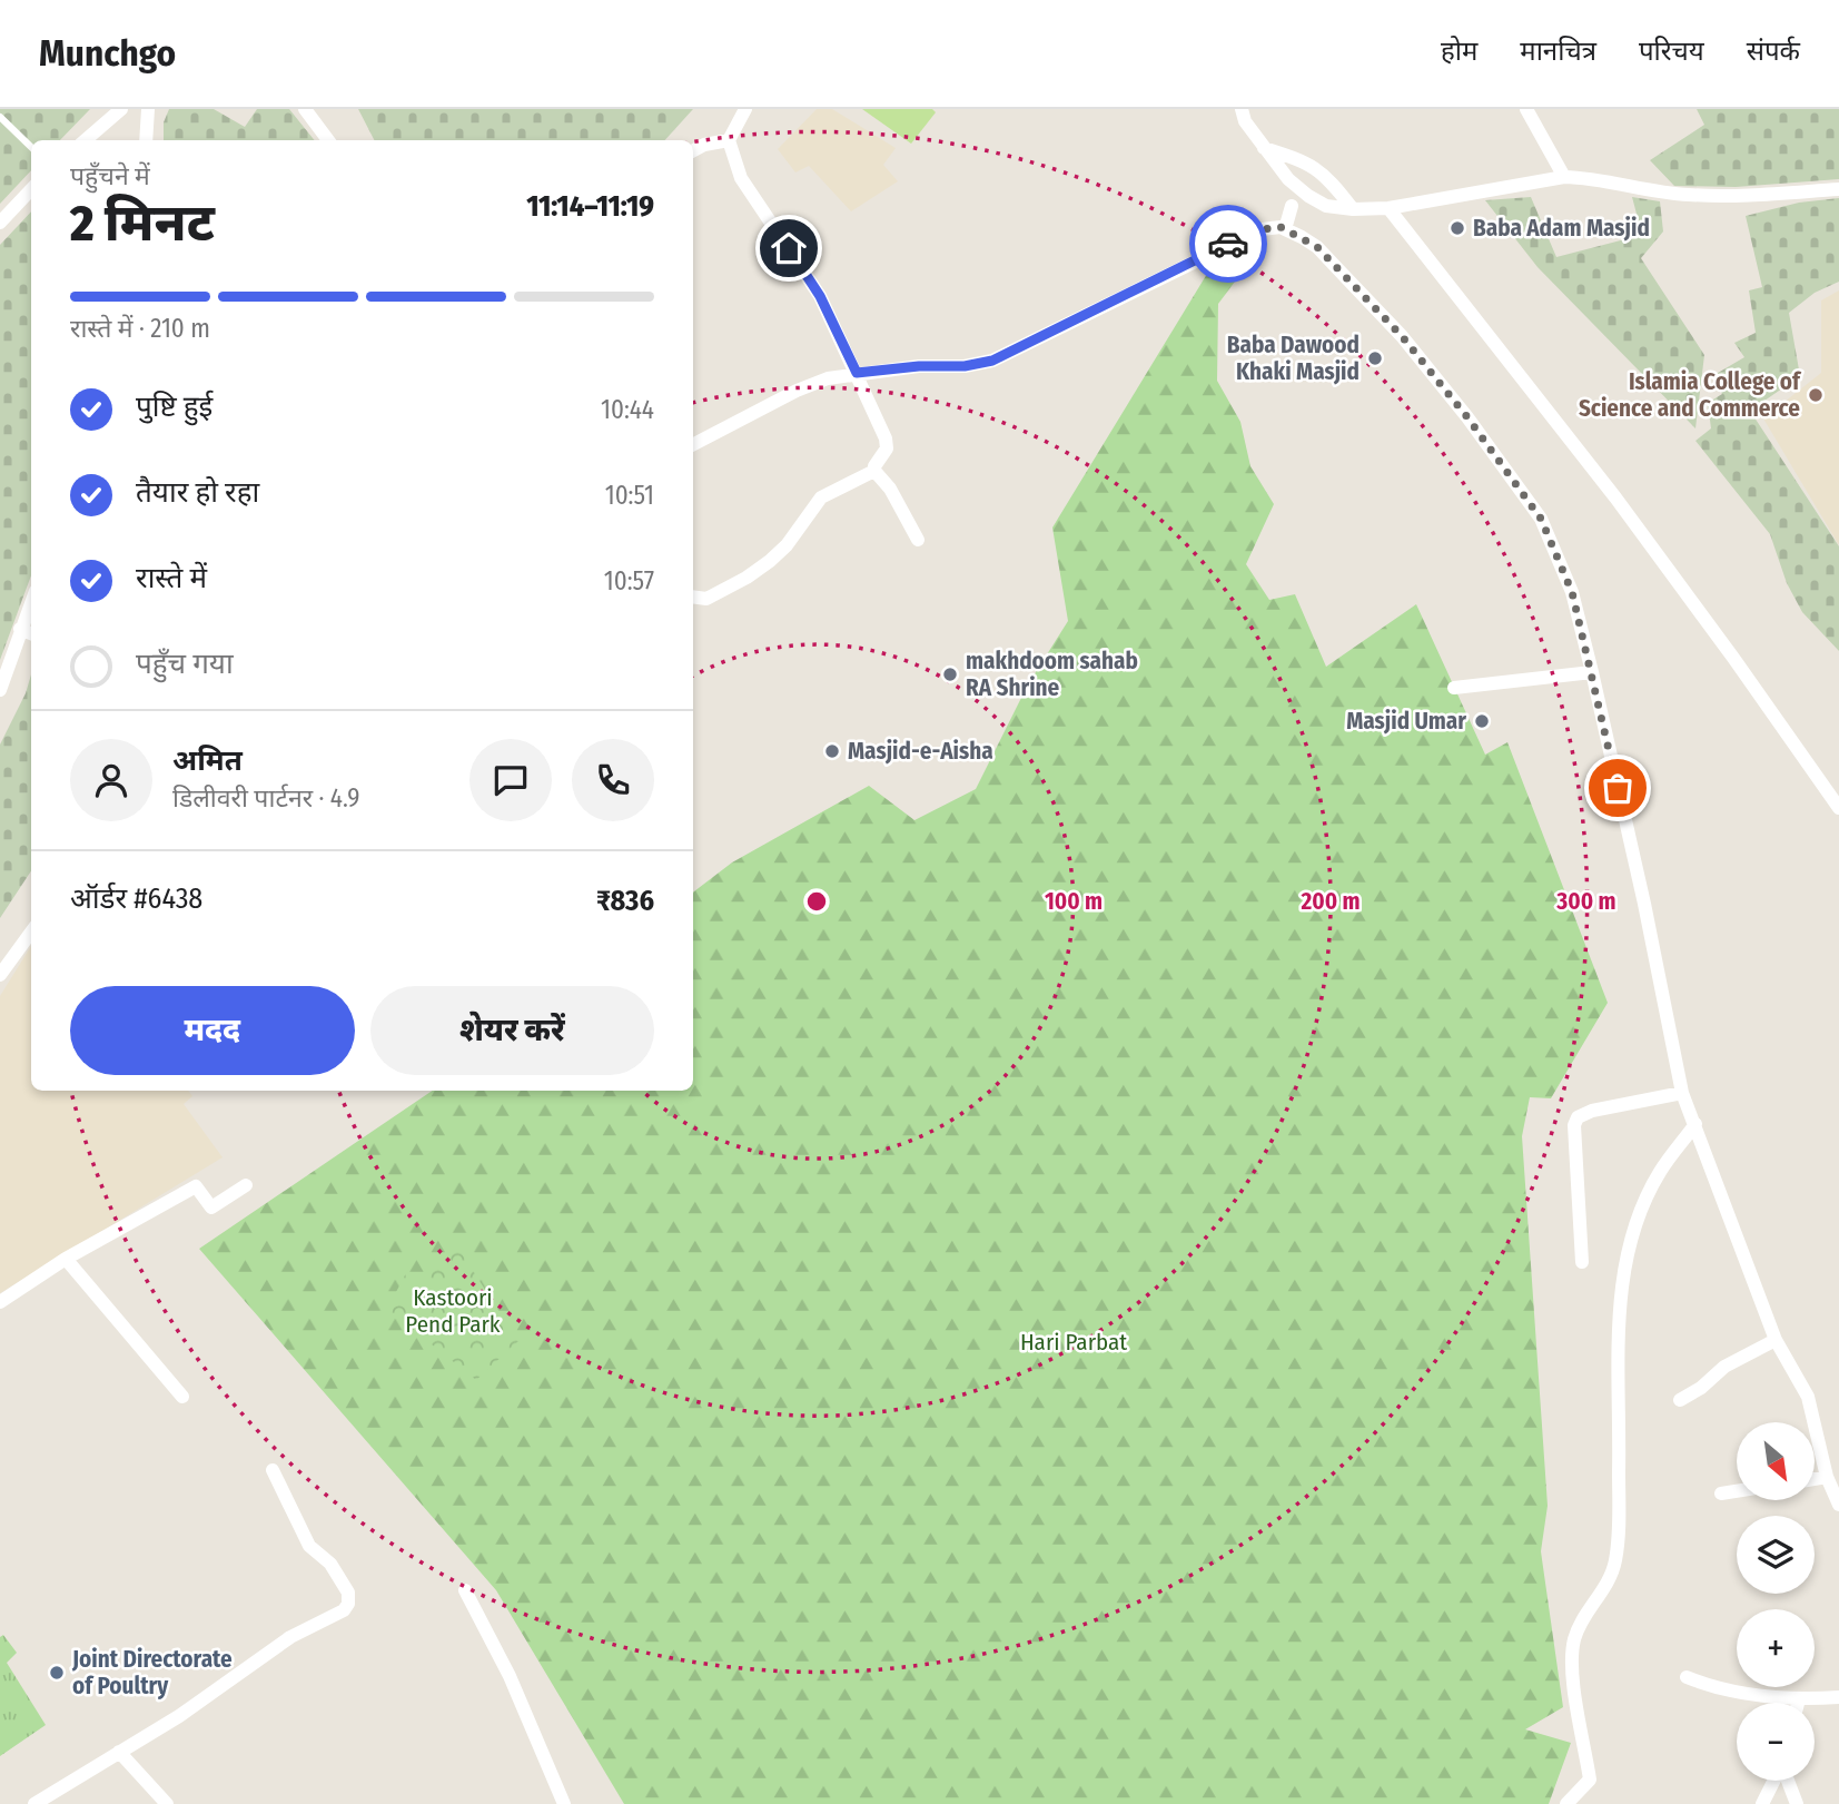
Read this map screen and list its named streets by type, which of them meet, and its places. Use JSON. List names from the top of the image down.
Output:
{
  "parks": ["Kastoori Pend Park", "Hari Parbat"],
  "places": [
    "Baba Adam Masjid",
    "Baba Dawood Khaki Masjid",
    "Islamia College of Science and Commerce",
    "makhdoom sahab RA Shrine",
    "Masjid Umar",
    "Masjid-e-Aisha",
    "Joint Directorate of Poultry"
  ],
  "north": "bottom right",
  "page": {
    "header": "Munchgo",
    "nav": [
      "होम",
      "मानचित्र",
      "परिचय",
      "संपर्क"
    ],
    "heading": ["2 मिनट", "पहुँचने में", "11:14–11:19"],
    "panel": [
      "अमित",
      "डिलीवरी पार्टनर · 4.9",
      "ऑर्डर #6438",
      "₹836"
    ],
    "bar": "रास्ते में · 210 m",
    "list": [
      ["पुष्टि हुई", "10:44"],
      ["तैयार हो रहा", "10:51"],
      ["रास्ते में", "10:57"],
      "पहुँच गया"
    ],
    "buttons": ["मदद", "शेयर करें"],
    "map_buttons": ["+", "−"]
  },
  "rings": ["100 m", "200 m", "300 m"]
}
